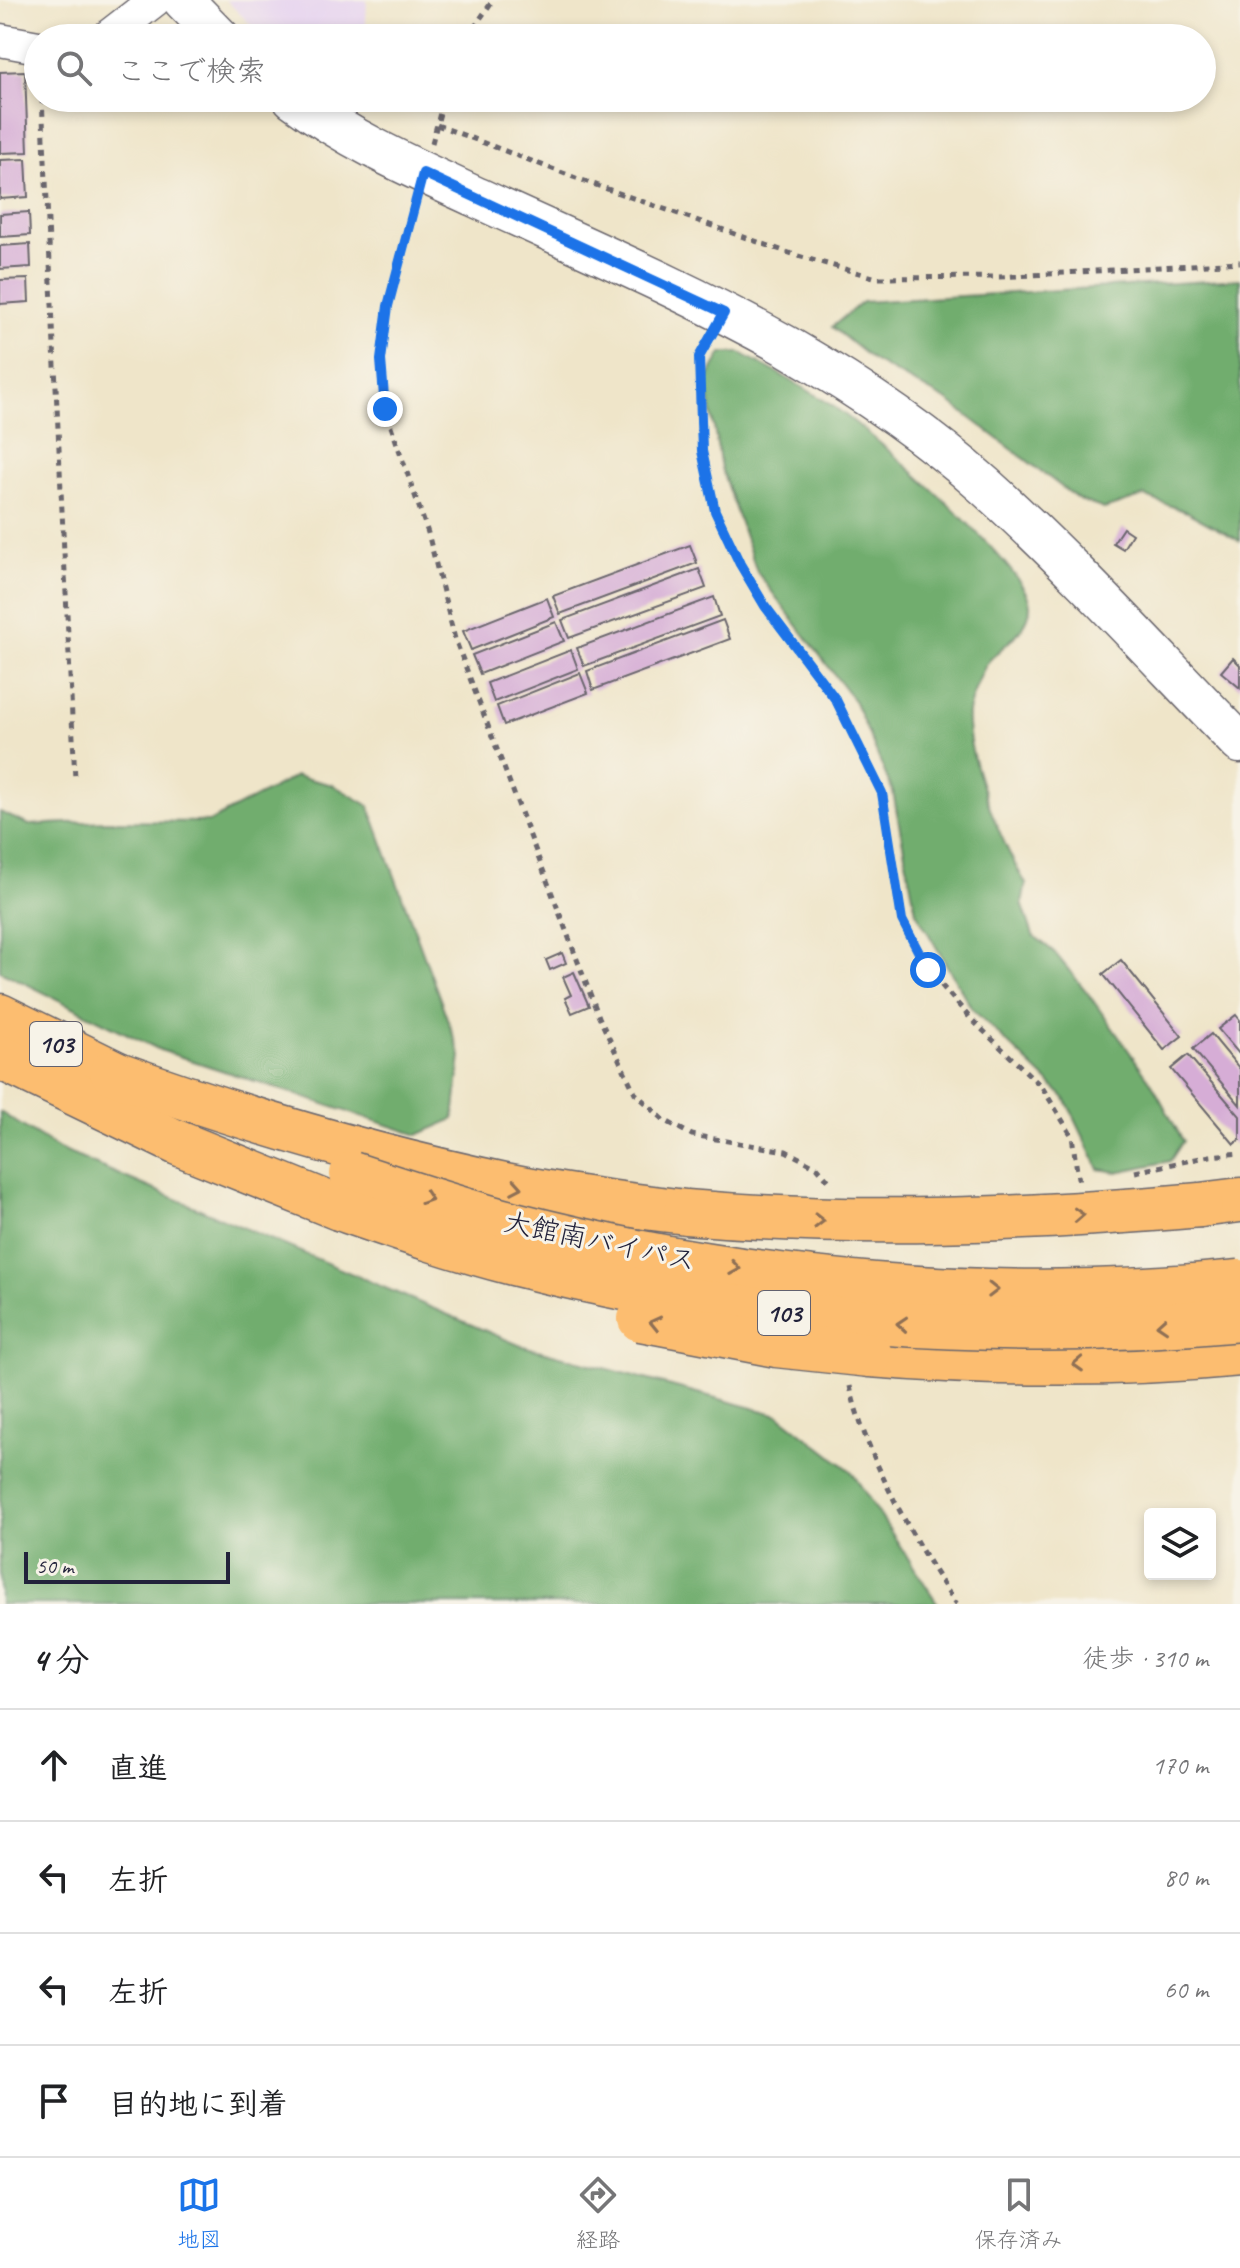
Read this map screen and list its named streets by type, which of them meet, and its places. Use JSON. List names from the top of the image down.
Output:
{
  "streets": {
    "highway": ["103", "大館南バイパス"]
  },
  "scale_bar": "50 m",
  "page": {
    "search": "ここで検索",
    "scale": "50 m",
    "heading": ["4 分", "徒歩 · 310 m"],
    "list": [
      ["直進", "170 m"],
      ["左折", "80 m"],
      ["左折", "60 m"],
      "目的地に到着"
    ],
    "nav": ["地図", "経路", "保存済み"]
  }
}
